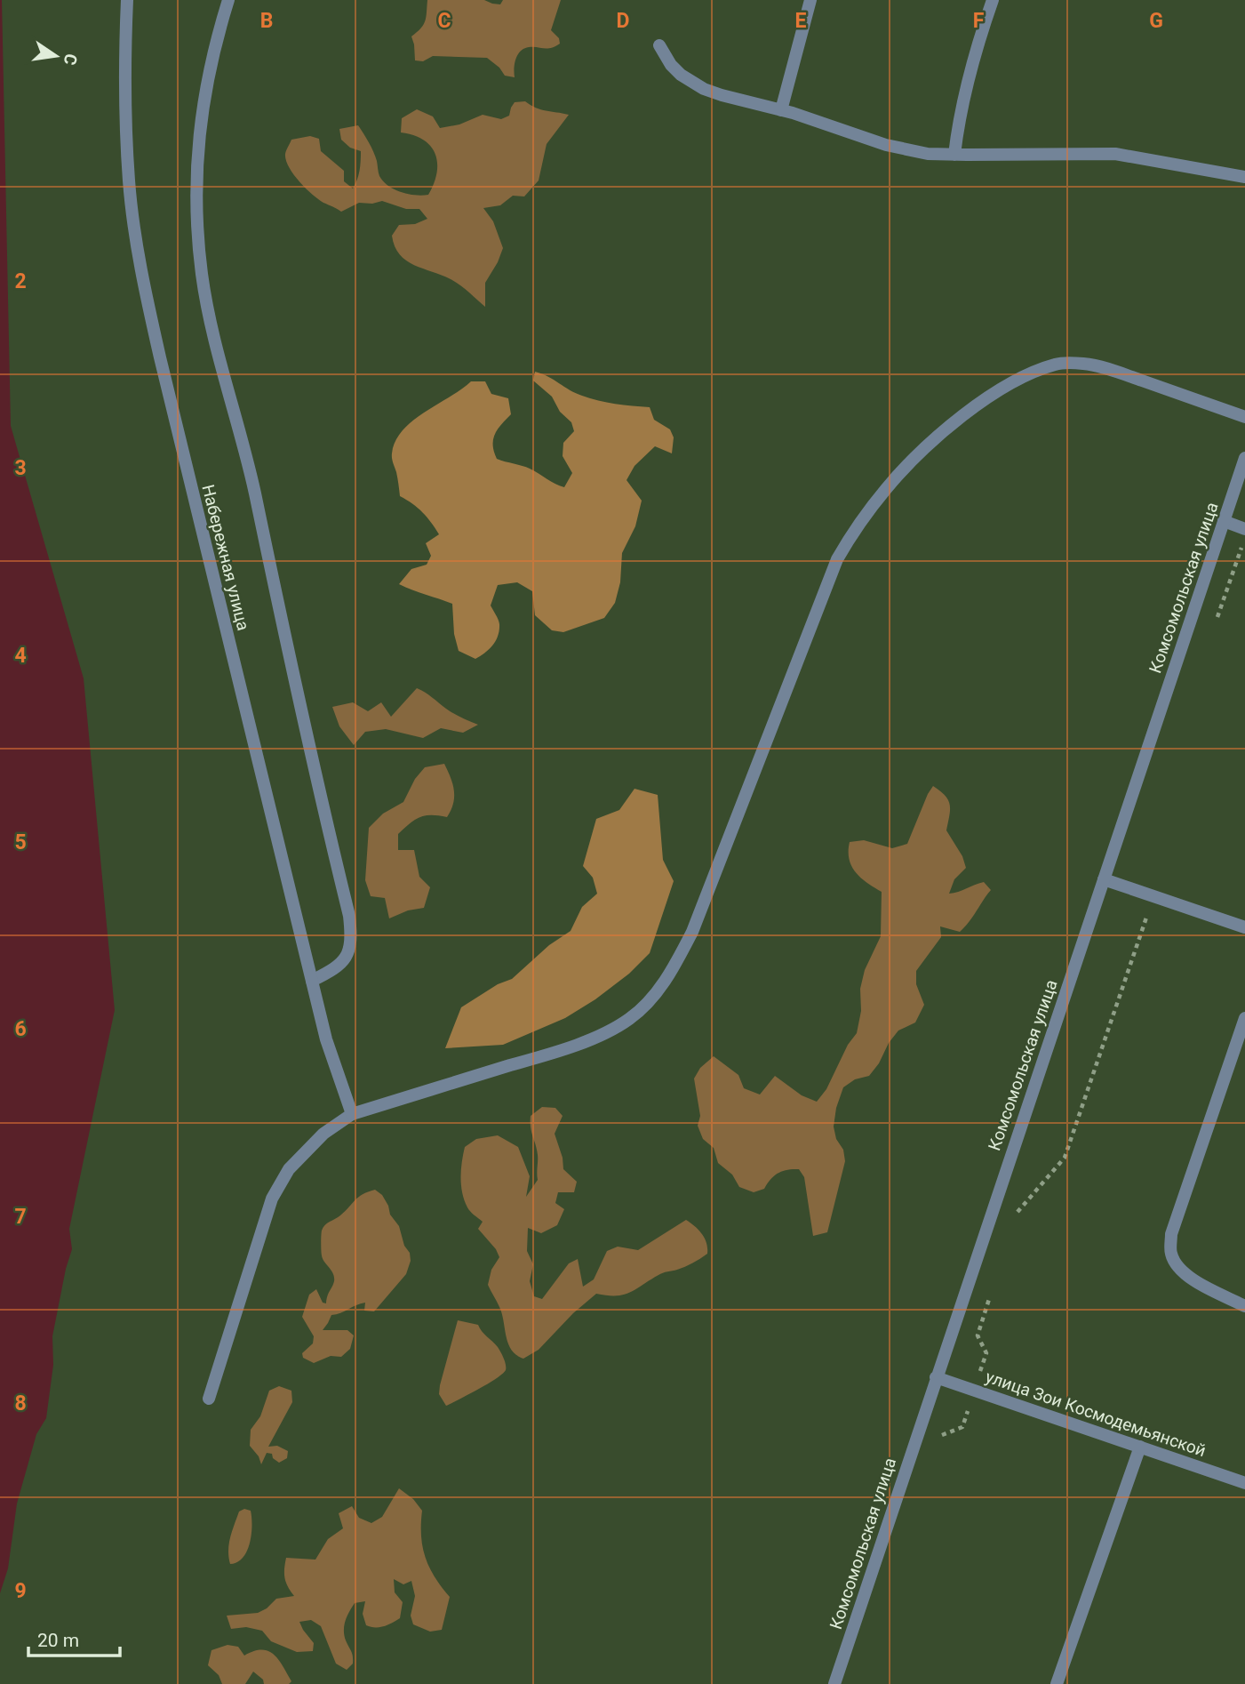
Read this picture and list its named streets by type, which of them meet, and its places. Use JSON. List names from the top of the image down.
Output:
{
  "streets": {
    "street": ["Набережная улица", "Комсомольская улица", "улица Зои Космодемьянской"]
  },
  "crossings": [
    ["Комсомольская улица", "улица Зои Космодемьянской"]
  ],
  "scale_bar": "20 m",
  "north": "right",
  "grid": {
    "columns": [
      "B",
      "C",
      "D",
      "E",
      "F",
      "G"
    ],
    "rows": [
      "2",
      "3",
      "4",
      "5",
      "6",
      "7",
      "8",
      "9"
    ]
  }
}
